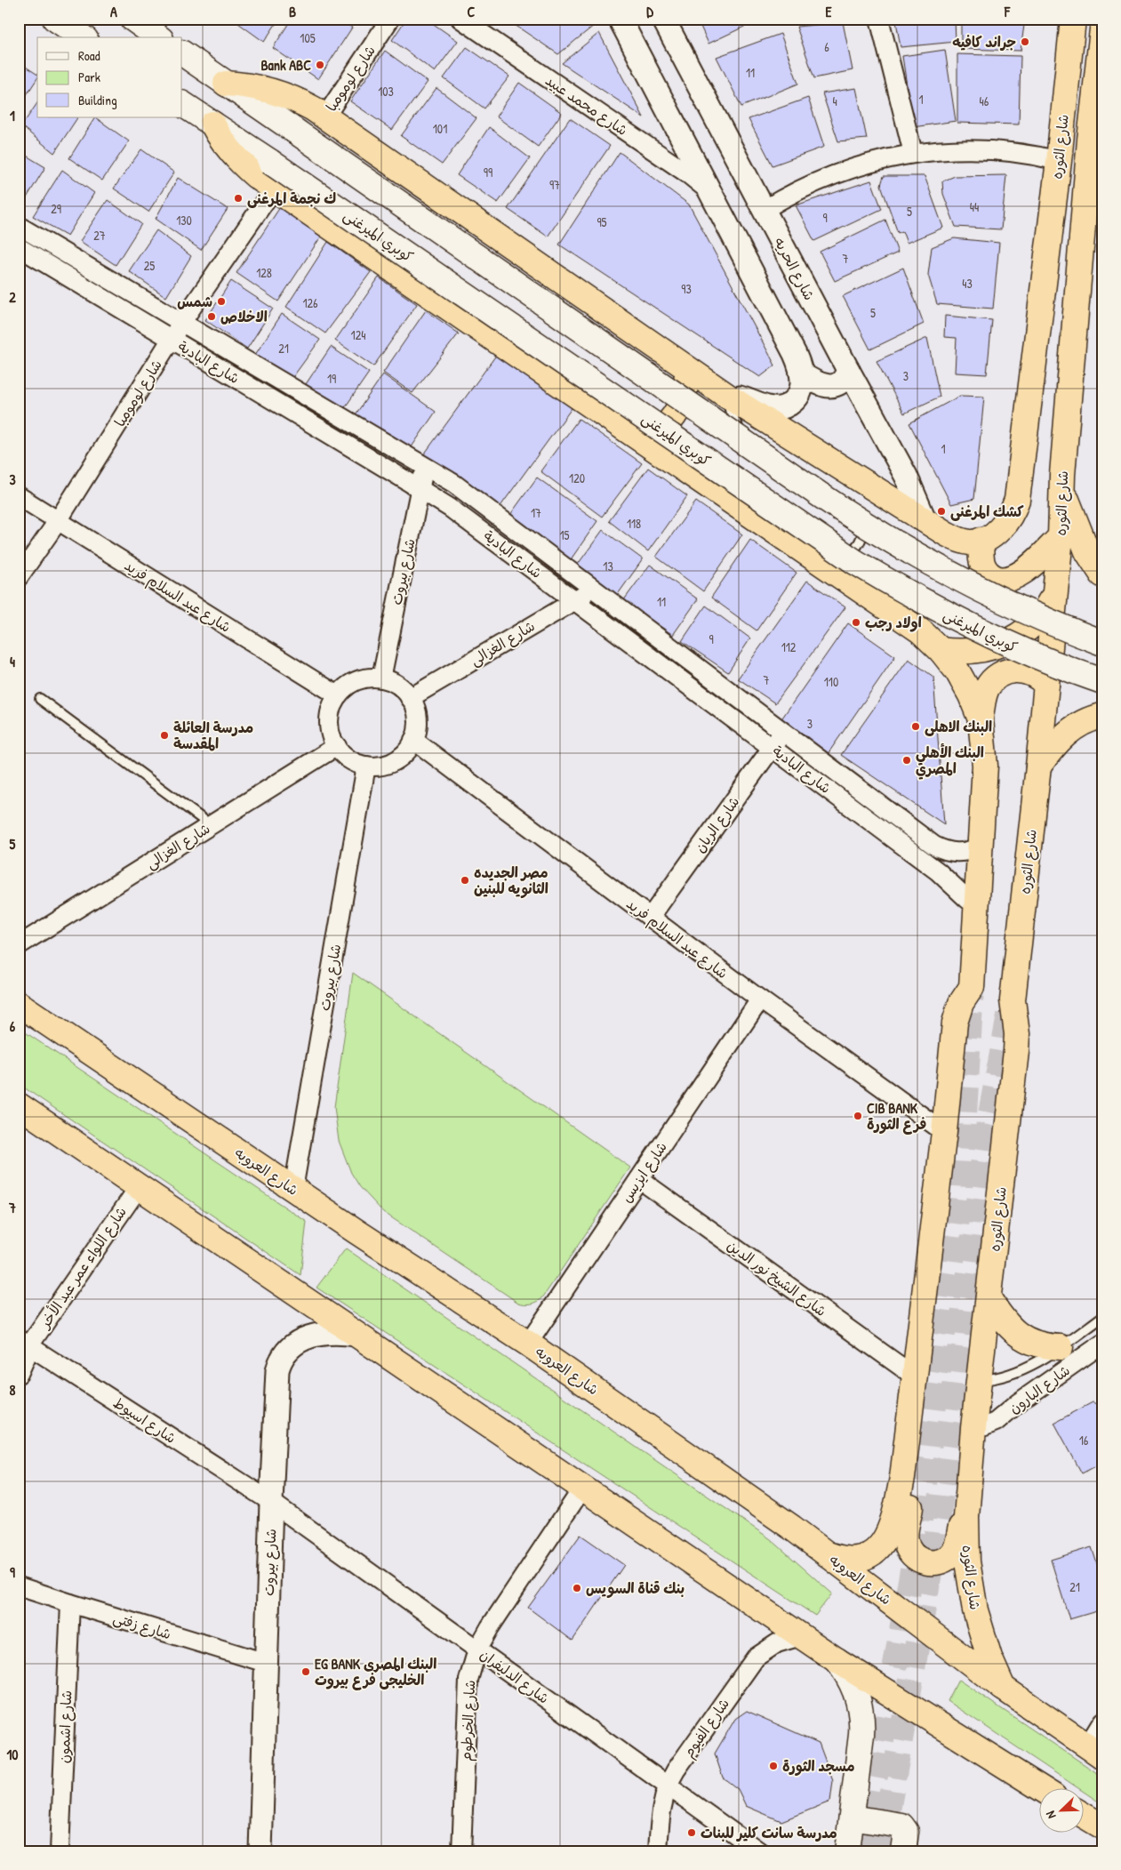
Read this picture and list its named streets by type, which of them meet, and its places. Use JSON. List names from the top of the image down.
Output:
{
  "streets": {
    "highway": ["شارع الثوره", "شارع العروبه"],
    "main road": ["كوبري الميرغنى"],
    "street": [
      "شارع لومومبا",
      "شارع محمد عبيد",
      "شارع الحريه",
      "شارع البادية",
      "شارع بيروت",
      "شارع عبد السلام فريد",
      "شارع الغزالى",
      "شارع الريان",
      "شارع ايزيس",
      "شارع اللواء عمر عبد الأخر",
      "شارع الشيخ نور الدين",
      "شارع البارون",
      "شارع اسيوط",
      "شارع زفتى",
      "شارع الدليفران",
      "شارع الخرطوم",
      "شارع اشمون",
      "شارع الفيوم"
    ]
  },
  "crossings": [
    ["شارع لومومبا", "شارع البادية"],
    ["شارع لومومبا", "شارع عبد السلام فريد"],
    ["شارع الثوره", "شارع العروبه"],
    ["شارع الثوره", "شارع البارون"],
    ["شارع البادية", "شارع بيروت"],
    ["شارع البادية", "شارع الغزالى"],
    ["شارع البادية", "شارع الريان"],
    ["شارع بيروت", "شارع عبد السلام فريد"],
    ["شارع بيروت", "شارع الغزالى"],
    ["شارع بيروت", "شارع العروبه"],
    ["شارع بيروت", "شارع اسيوط"],
    ["شارع بيروت", "شارع زفتى"],
    ["شارع بيروت", "شارع الدليفران"],
    ["شارع عبد السلام فريد", "شارع الغزالى"],
    ["شارع عبد السلام فريد", "شارع الريان"],
    ["شارع عبد السلام فريد", "شارع ايزيس"],
    ["شارع العروبه", "شارع ايزيس"],
    ["شارع ايزيس", "شارع الشيخ نور الدين"],
    ["شارع اللواء عمر عبد الأخر", "شارع اسيوط"],
    ["شارع اسيوط", "شارع الدليفران"],
    ["شارع زفتى", "شارع اشمون"],
    ["شارع الدليفران", "شارع الخرطوم"],
    ["شارع الدليفران", "شارع الفيوم"]
  ],
  "places": [
    "جراند كافيه",
    "Bank ABC",
    "ك نجمة المرغنى",
    "شمس",
    "الاخلاص",
    "كشك المرغنى",
    "اولاد رجب",
    "البنك الاهلى",
    "مدرسة العائلة المقدسة",
    "البنك الأهلي المصري",
    "مصر الجديده الثانويه للبنين",
    "CIB BANK فرع الثورة",
    "بنك قناة السويس",
    "EG BANK البنك المصرى الخليجى فرع بيروت",
    "مسجد الثورة",
    "مدرسة سانت كلير للبنات"
  ],
  "house_numbers": [
    "105",
    "6",
    "11",
    "103",
    "1",
    "4",
    "46",
    "101",
    "99",
    "97",
    "44",
    "29",
    "5",
    "9",
    "130",
    "95",
    "27",
    "7",
    "25",
    "128",
    "43",
    "93",
    "126",
    "5",
    "124",
    "21",
    "3",
    "19",
    "1",
    "120",
    "17",
    "118",
    "15",
    "13",
    "11",
    "9",
    "112",
    "7",
    "110",
    "3",
    "16",
    "21"
  ],
  "legend": ["Road", "Park", "Building"],
  "north": "bottom left",
  "grid": {
    "columns": [
      "A",
      "B",
      "C",
      "D",
      "E",
      "F"
    ],
    "rows": [
      "1",
      "2",
      "3",
      "4",
      "5",
      "6",
      "7",
      "8",
      "9",
      "10"
    ]
  }
}
